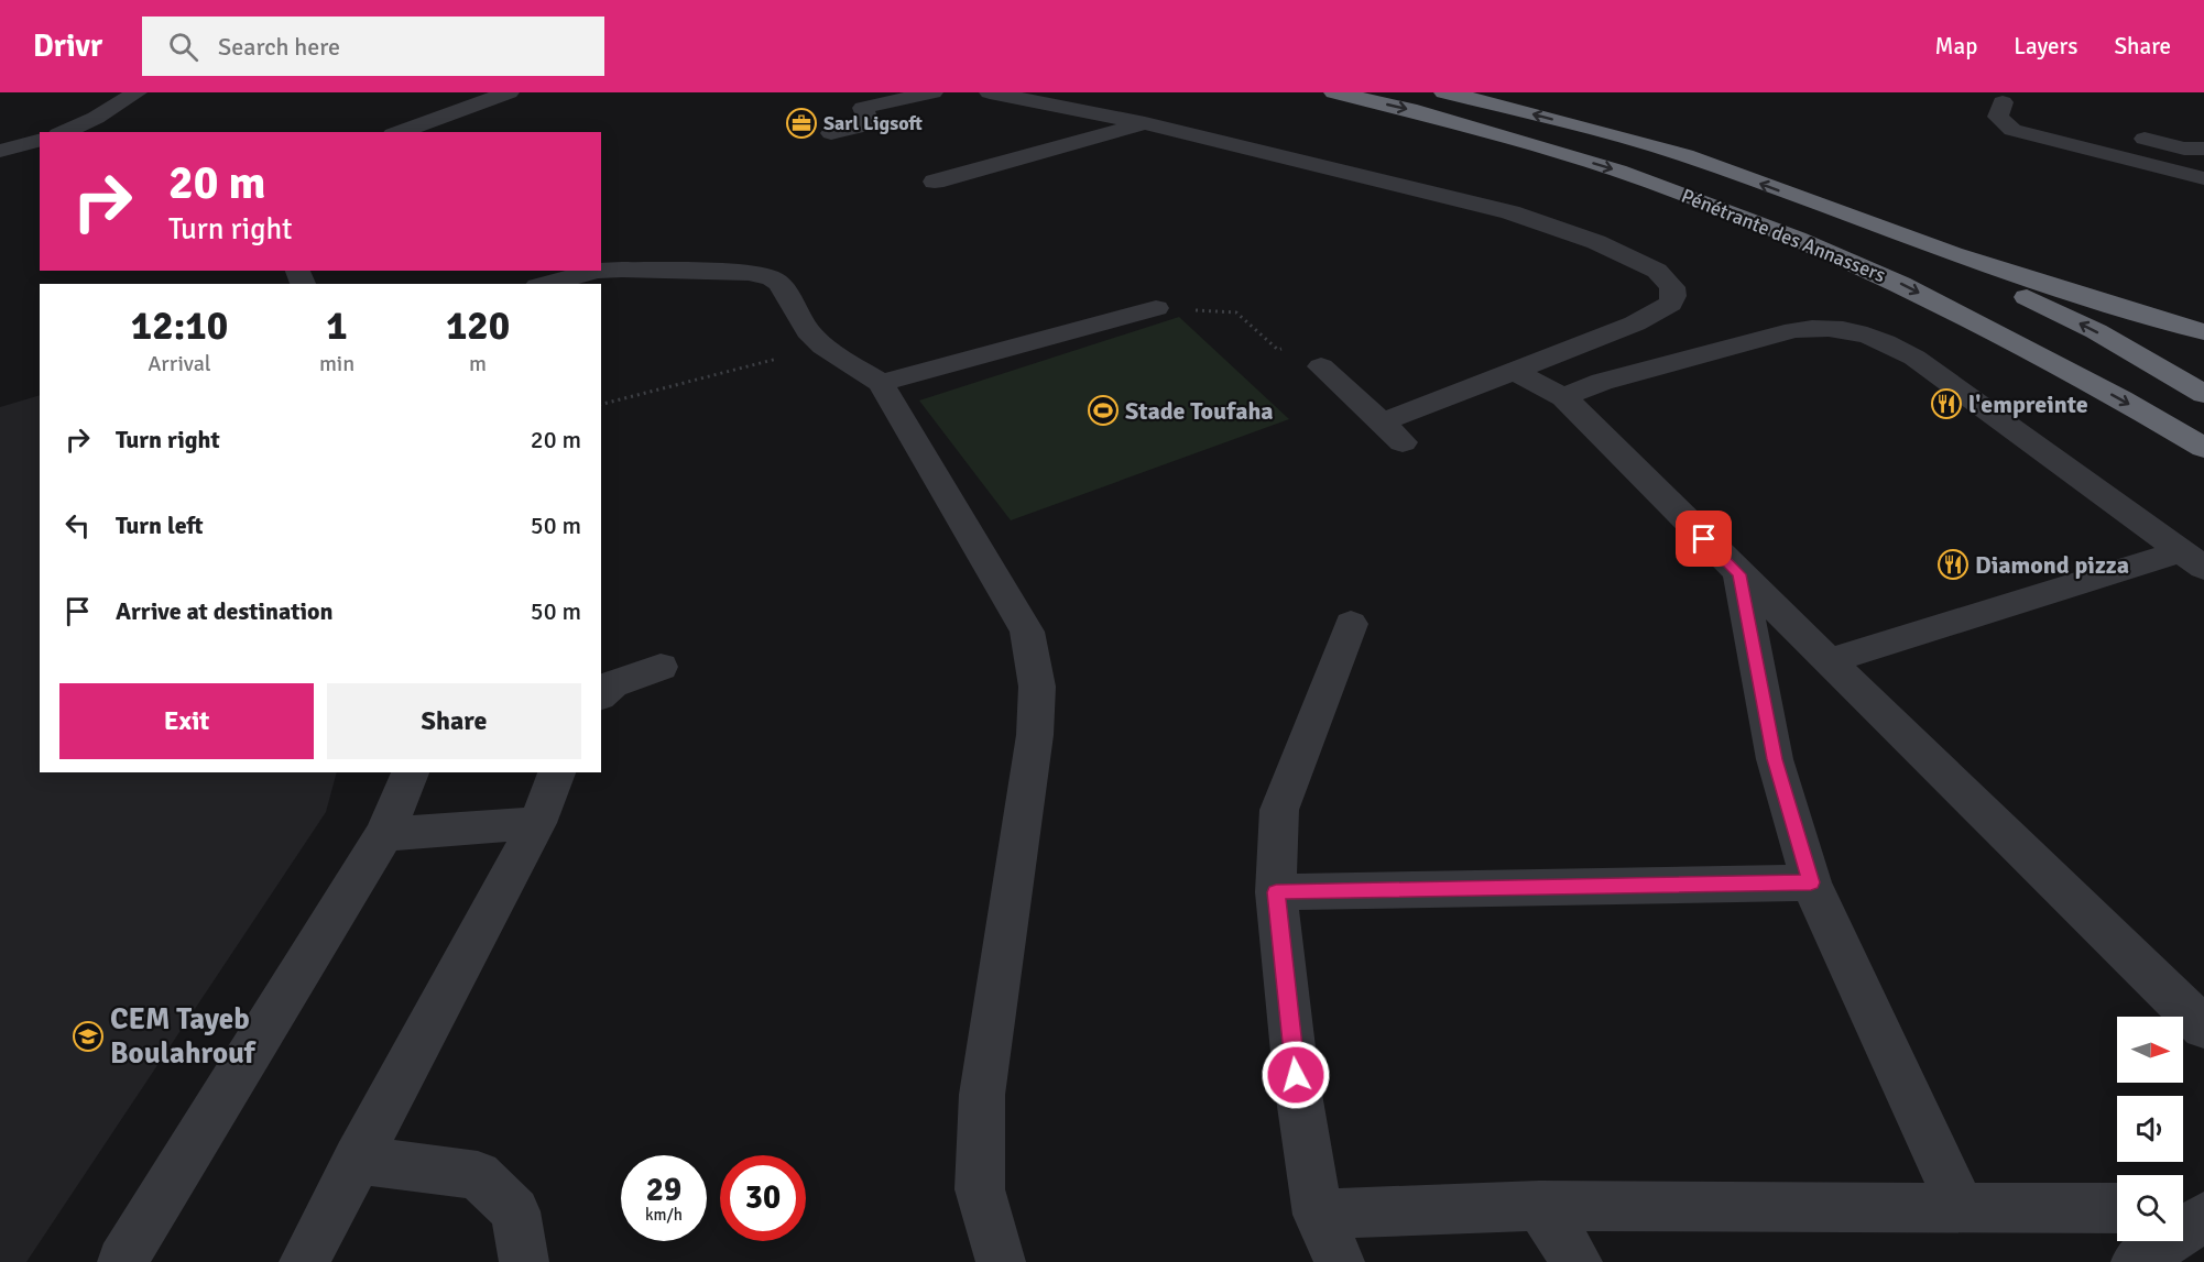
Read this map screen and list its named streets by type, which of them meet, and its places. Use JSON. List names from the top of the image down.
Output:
{
  "streets": {
    "highway": ["Pénétrante des Annassers"]
  },
  "places": {
    "office": ["Sarl Ligsoft"],
    "restaurant": ["l'empreinte", "Diamond pizza"],
    "sports": ["Stade Toufaha"],
    "school or university": ["CEM Tayeb Boulahrouf"]
  },
  "north": "right",
  "page": {
    "header": "Drivr",
    "search": "Search here",
    "nav": ["Map", "Layers", "Share"],
    "turn": ["20 m", "Turn right"],
    "eta": [
      "12:10",
      "Arrival",
      "1",
      "min",
      "120",
      "m"
    ],
    "list": [
      {
        "name": "Turn right",
        "value": "20 m"
      },
      {
        "name": "Turn left",
        "value": "50 m"
      },
      {
        "name": "Arrive at destination",
        "value": "50 m"
      }
    ],
    "buttons": ["Exit", "Share"],
    "speed": "29 km/h",
    "limit": "30"
  }
}
